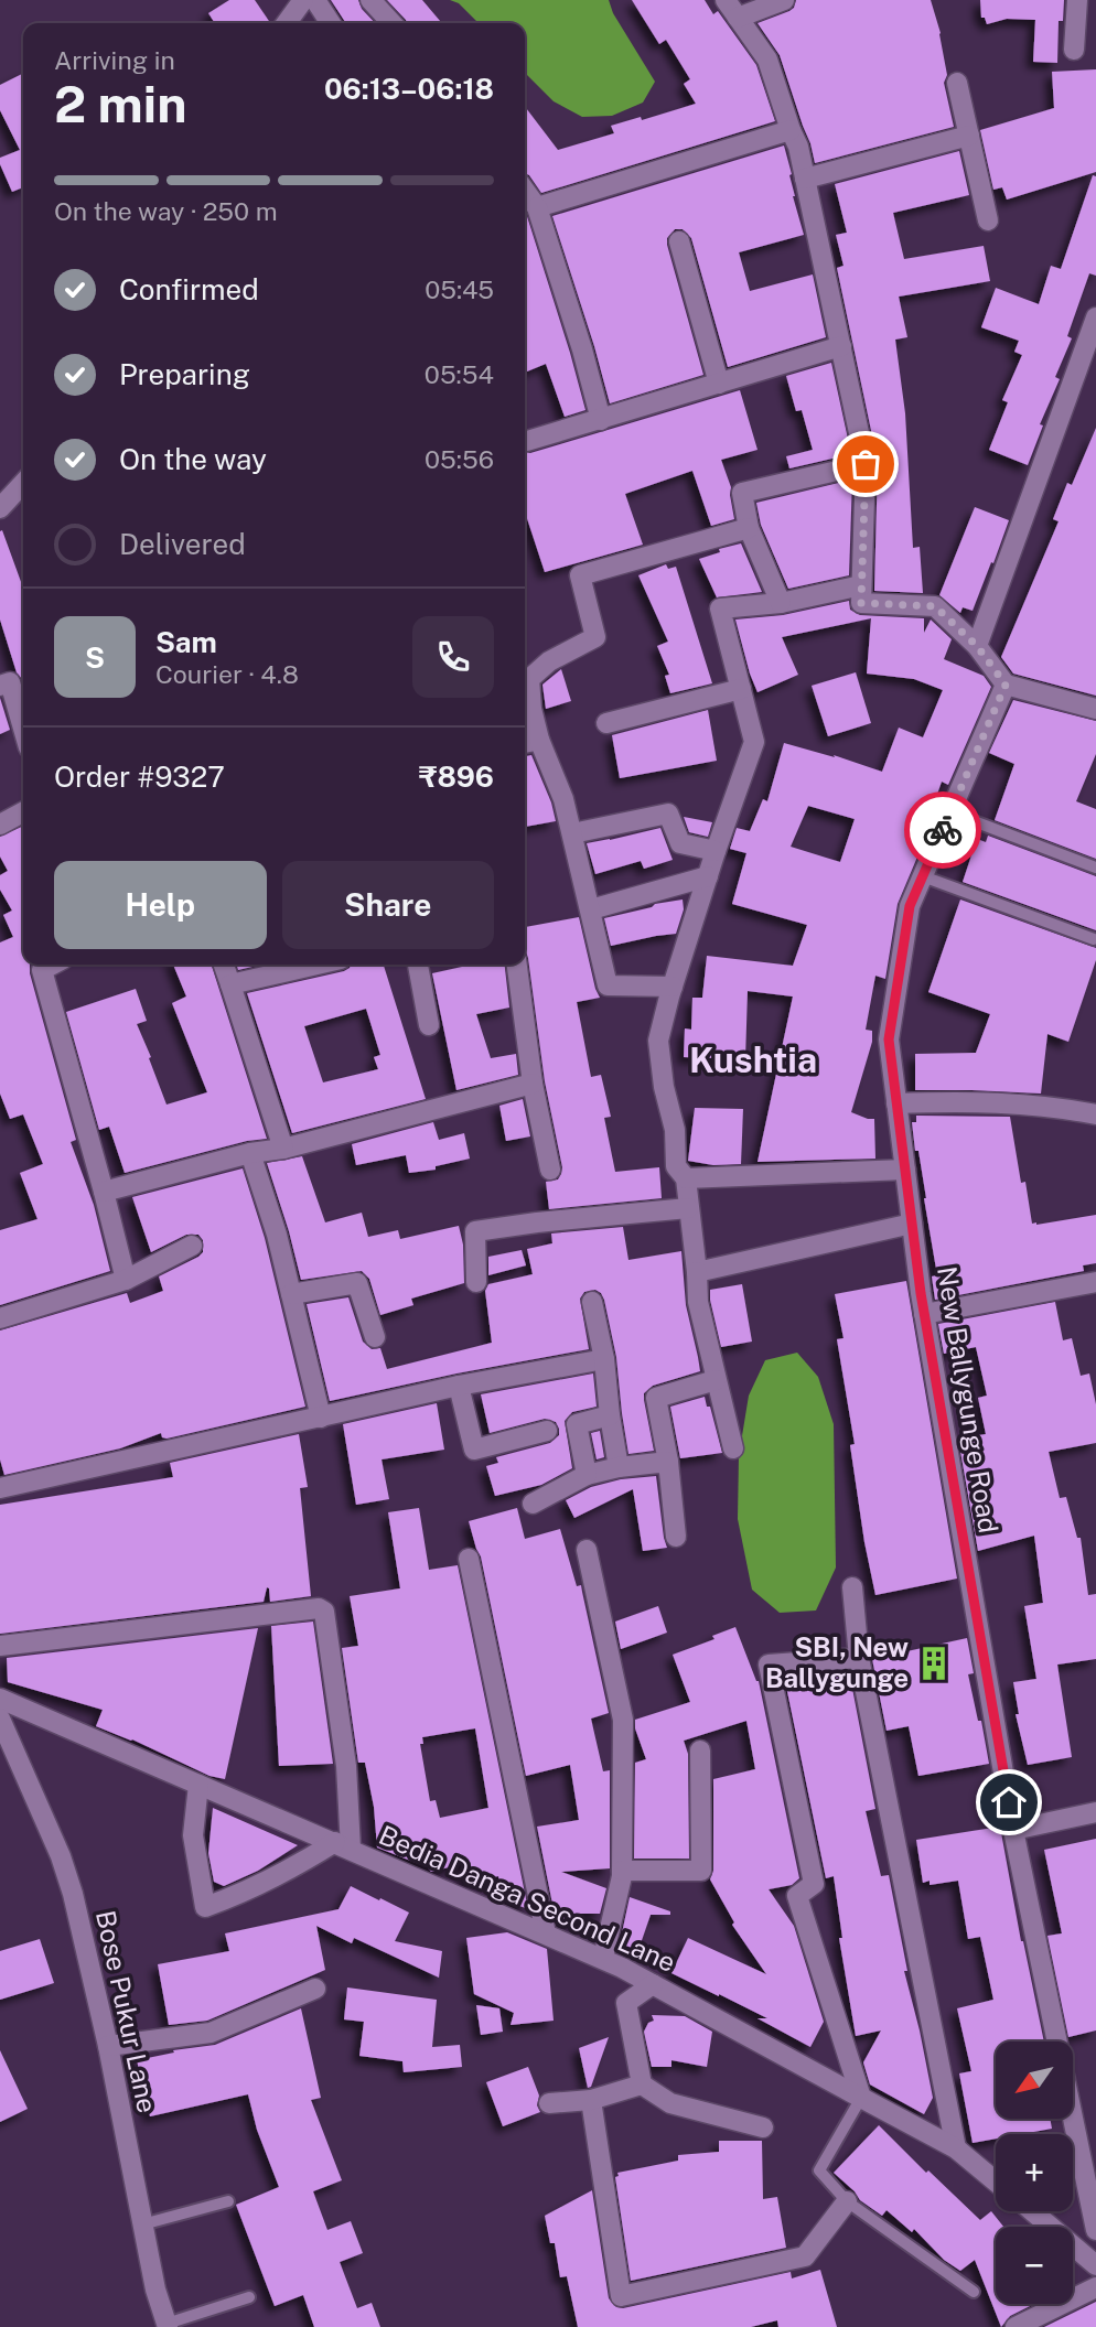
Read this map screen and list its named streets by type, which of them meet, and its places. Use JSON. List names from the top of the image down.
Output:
{
  "streets": {
    "street": ["New Ballygunge Road", "Bedia Danga Second Lane", "Bose Pukur Lane"]
  },
  "districts": ["Kushtia"],
  "places": {
    "building": ["SBI, New Ballygunge"]
  },
  "north": "bottom left",
  "page": {
    "heading": ["2 min", "Arriving in", "06:13–06:18"],
    "panel": [
      "Sam",
      "Courier · 4.8",
      "Order #9327",
      "₹896"
    ],
    "bar": "On the way · 250 m",
    "list": [
      ["Confirmed", "05:45"],
      ["Preparing", "05:54"],
      ["On the way", "05:56"],
      "Delivered"
    ],
    "round": "S",
    "buttons": ["Help", "Share"],
    "map_buttons": ["+", "−"]
  }
}
